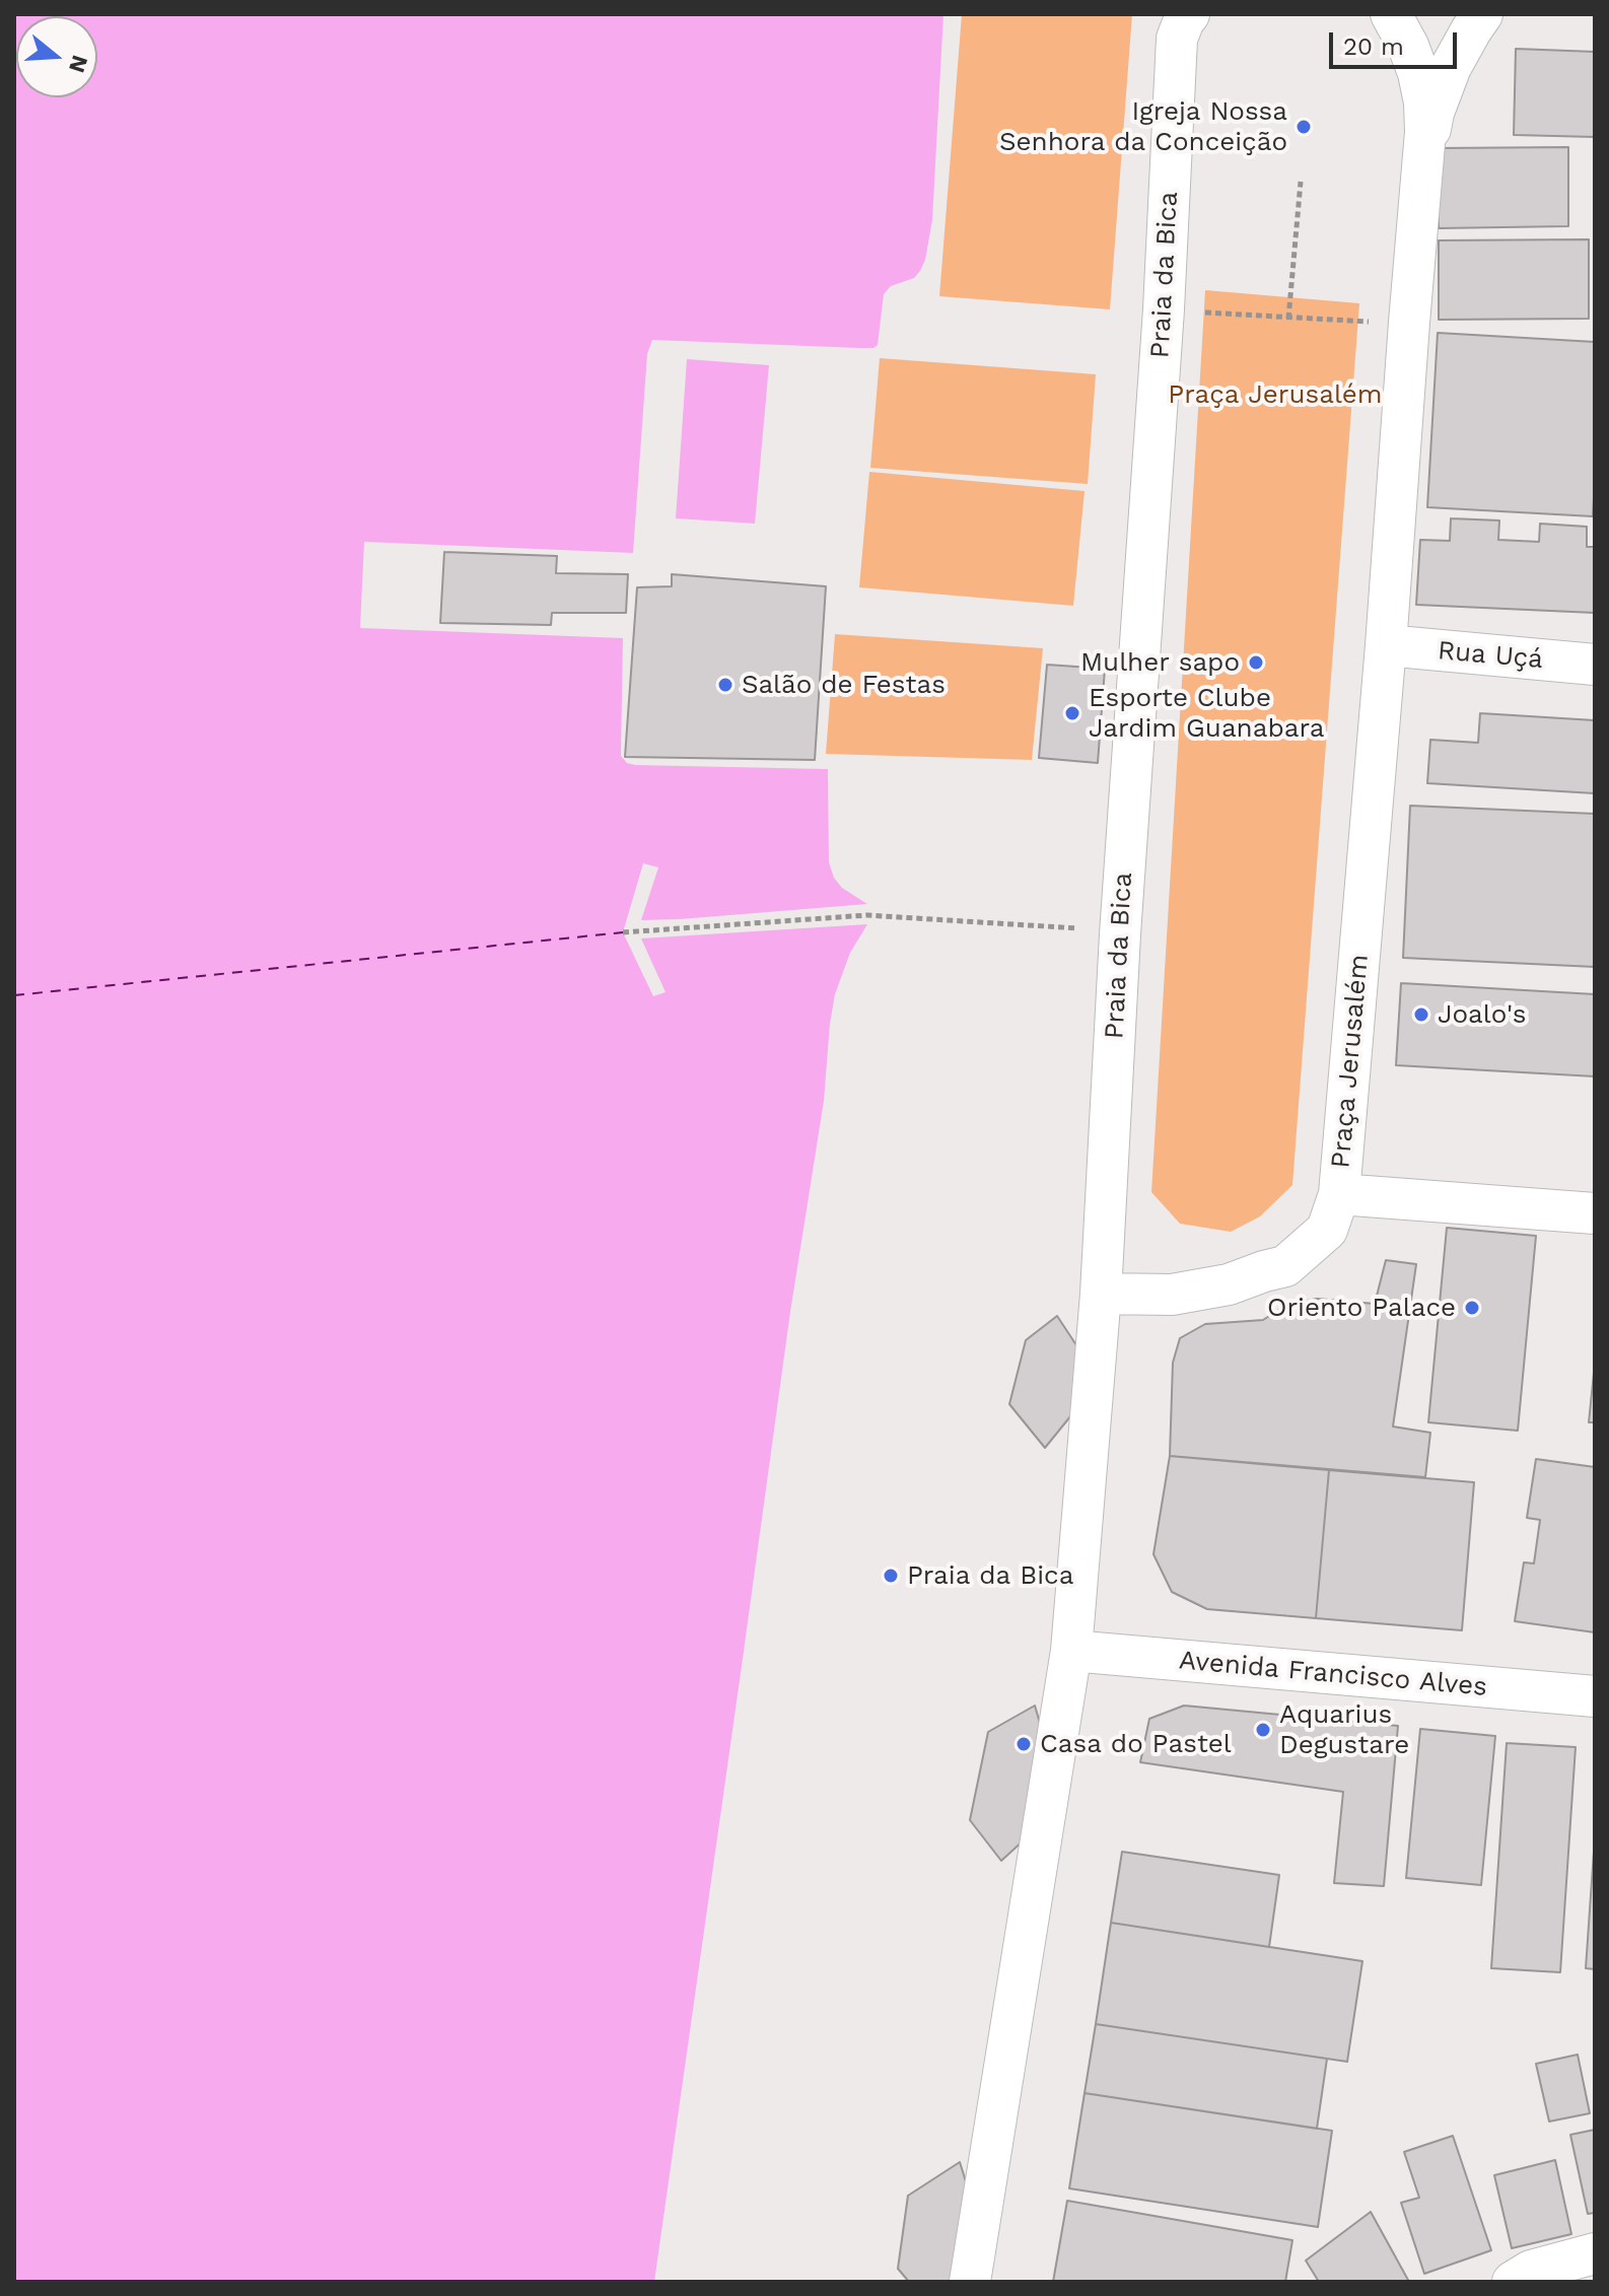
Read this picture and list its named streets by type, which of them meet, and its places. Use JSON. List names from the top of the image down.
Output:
{
  "streets": {
    "street": [
      "Praia da Bica",
      "Rua Uçá",
      "Praça Jerusalém",
      "Avenida Francisco Alves"
    ]
  },
  "crossings": [
    ["Praia da Bica", "Praça Jerusalém"],
    ["Praia da Bica", "Avenida Francisco Alves"],
    ["Rua Uçá", "Praça Jerusalém"]
  ],
  "parks": ["Praça Jerusalém"],
  "places": [
    "Igreja Nossa Senhora da Conceição",
    "Mulher sapo",
    "Salão de Festas",
    "Esporte Clube Jardim Guanabara",
    "Joalo's",
    "Oriento Palace",
    "Praia da Bica",
    "Aquarius Degustare",
    "Casa do Pastel"
  ],
  "scale_bar": "20 m",
  "north": "right"
}
